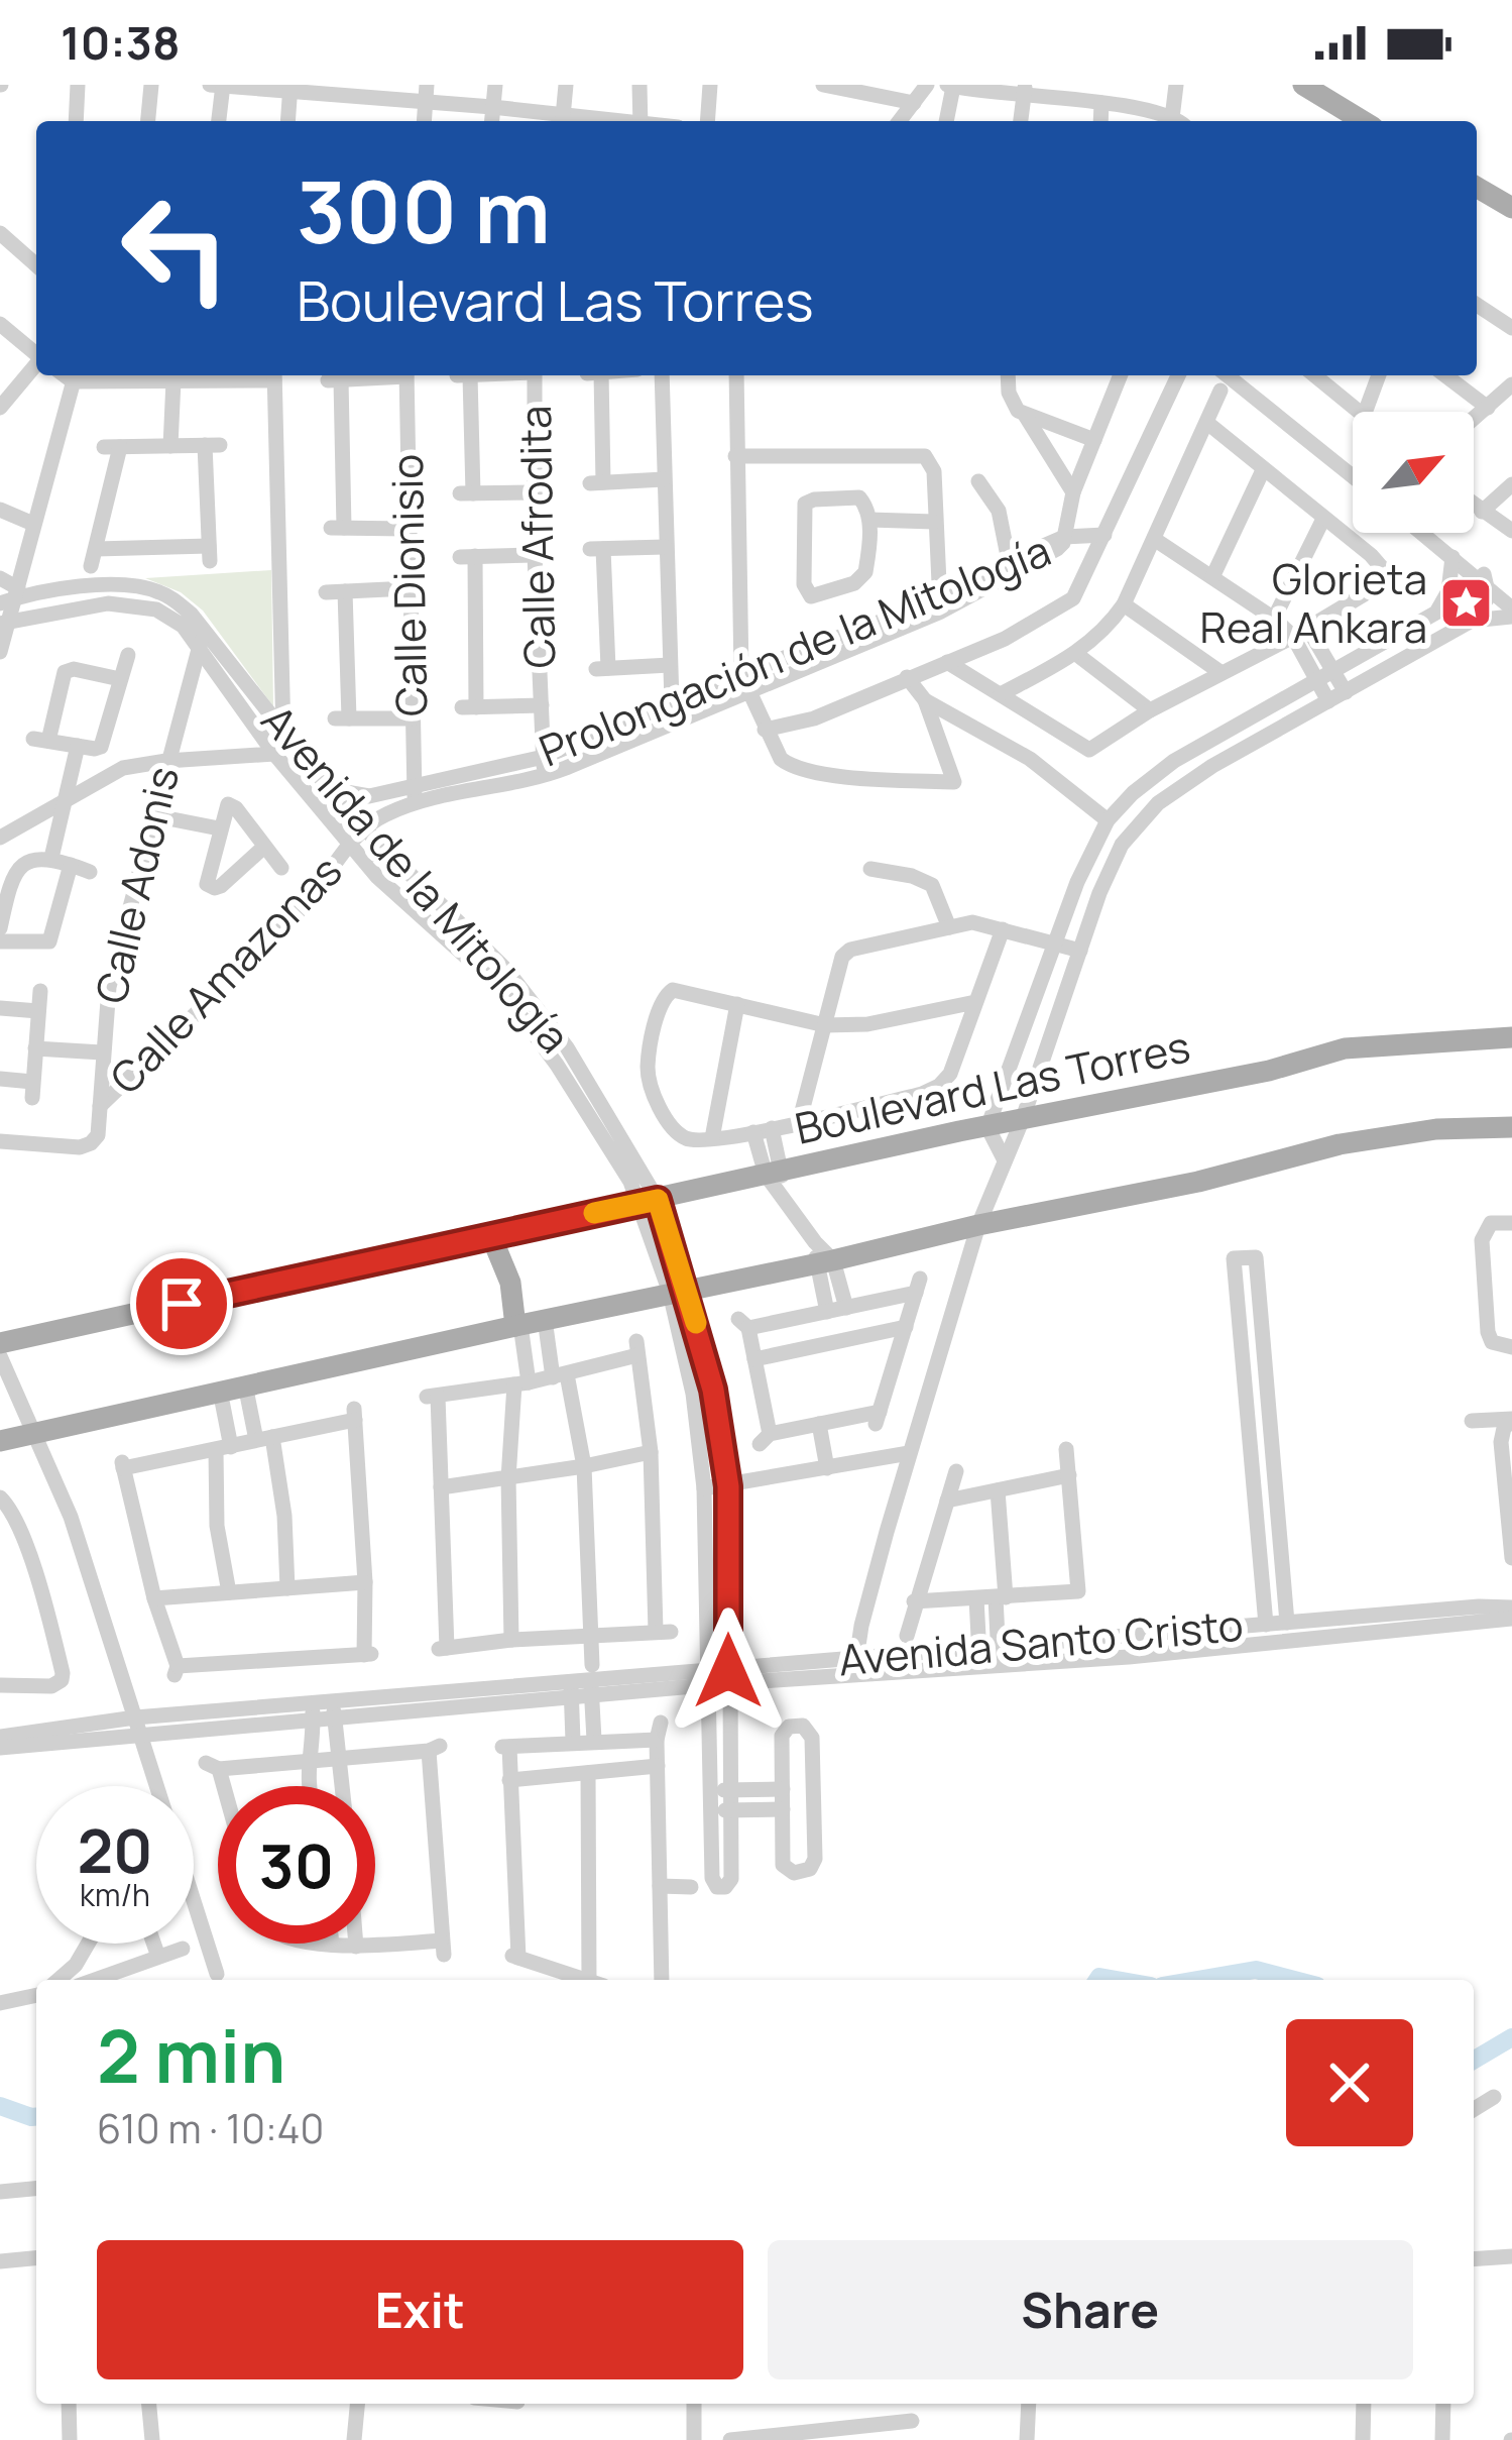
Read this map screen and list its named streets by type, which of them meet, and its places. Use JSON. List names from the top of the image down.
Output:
{
  "streets": {
    "main road": ["Boulevard Las Torres"],
    "street": [
      "Calle Afrodita",
      "Calle Dionisio",
      "Prolongación de la Mitología",
      "Avenida de la Mitología",
      "Calle Adonis",
      "Calle Amazonas",
      "Avenida Santo Cristo"
    ]
  },
  "crossings": [
    ["Calle Afrodita", "Prolongación de la Mitología"],
    ["Calle Dionisio", "Prolongación de la Mitología"],
    ["Prolongación de la Mitología", "Avenida de la Mitología"],
    ["Prolongación de la Mitología", "Calle Amazonas"],
    ["Avenida de la Mitología", "Calle Adonis"],
    ["Avenida de la Mitología", "Calle Amazonas"],
    ["Avenida de la Mitología", "Boulevard Las Torres"],
    ["Calle Adonis", "Calle Amazonas"]
  ],
  "places": {
    "place": ["Glorieta Real Ankara"]
  },
  "north": "top right",
  "page": {
    "status": "10:38",
    "turn": ["300 m", "Boulevard Las Torres"],
    "speed": "20 km/h",
    "limit": "30",
    "heading": ["2 min", "610 m · 10:40"],
    "buttons": ["Exit", "Share"]
  }
}
